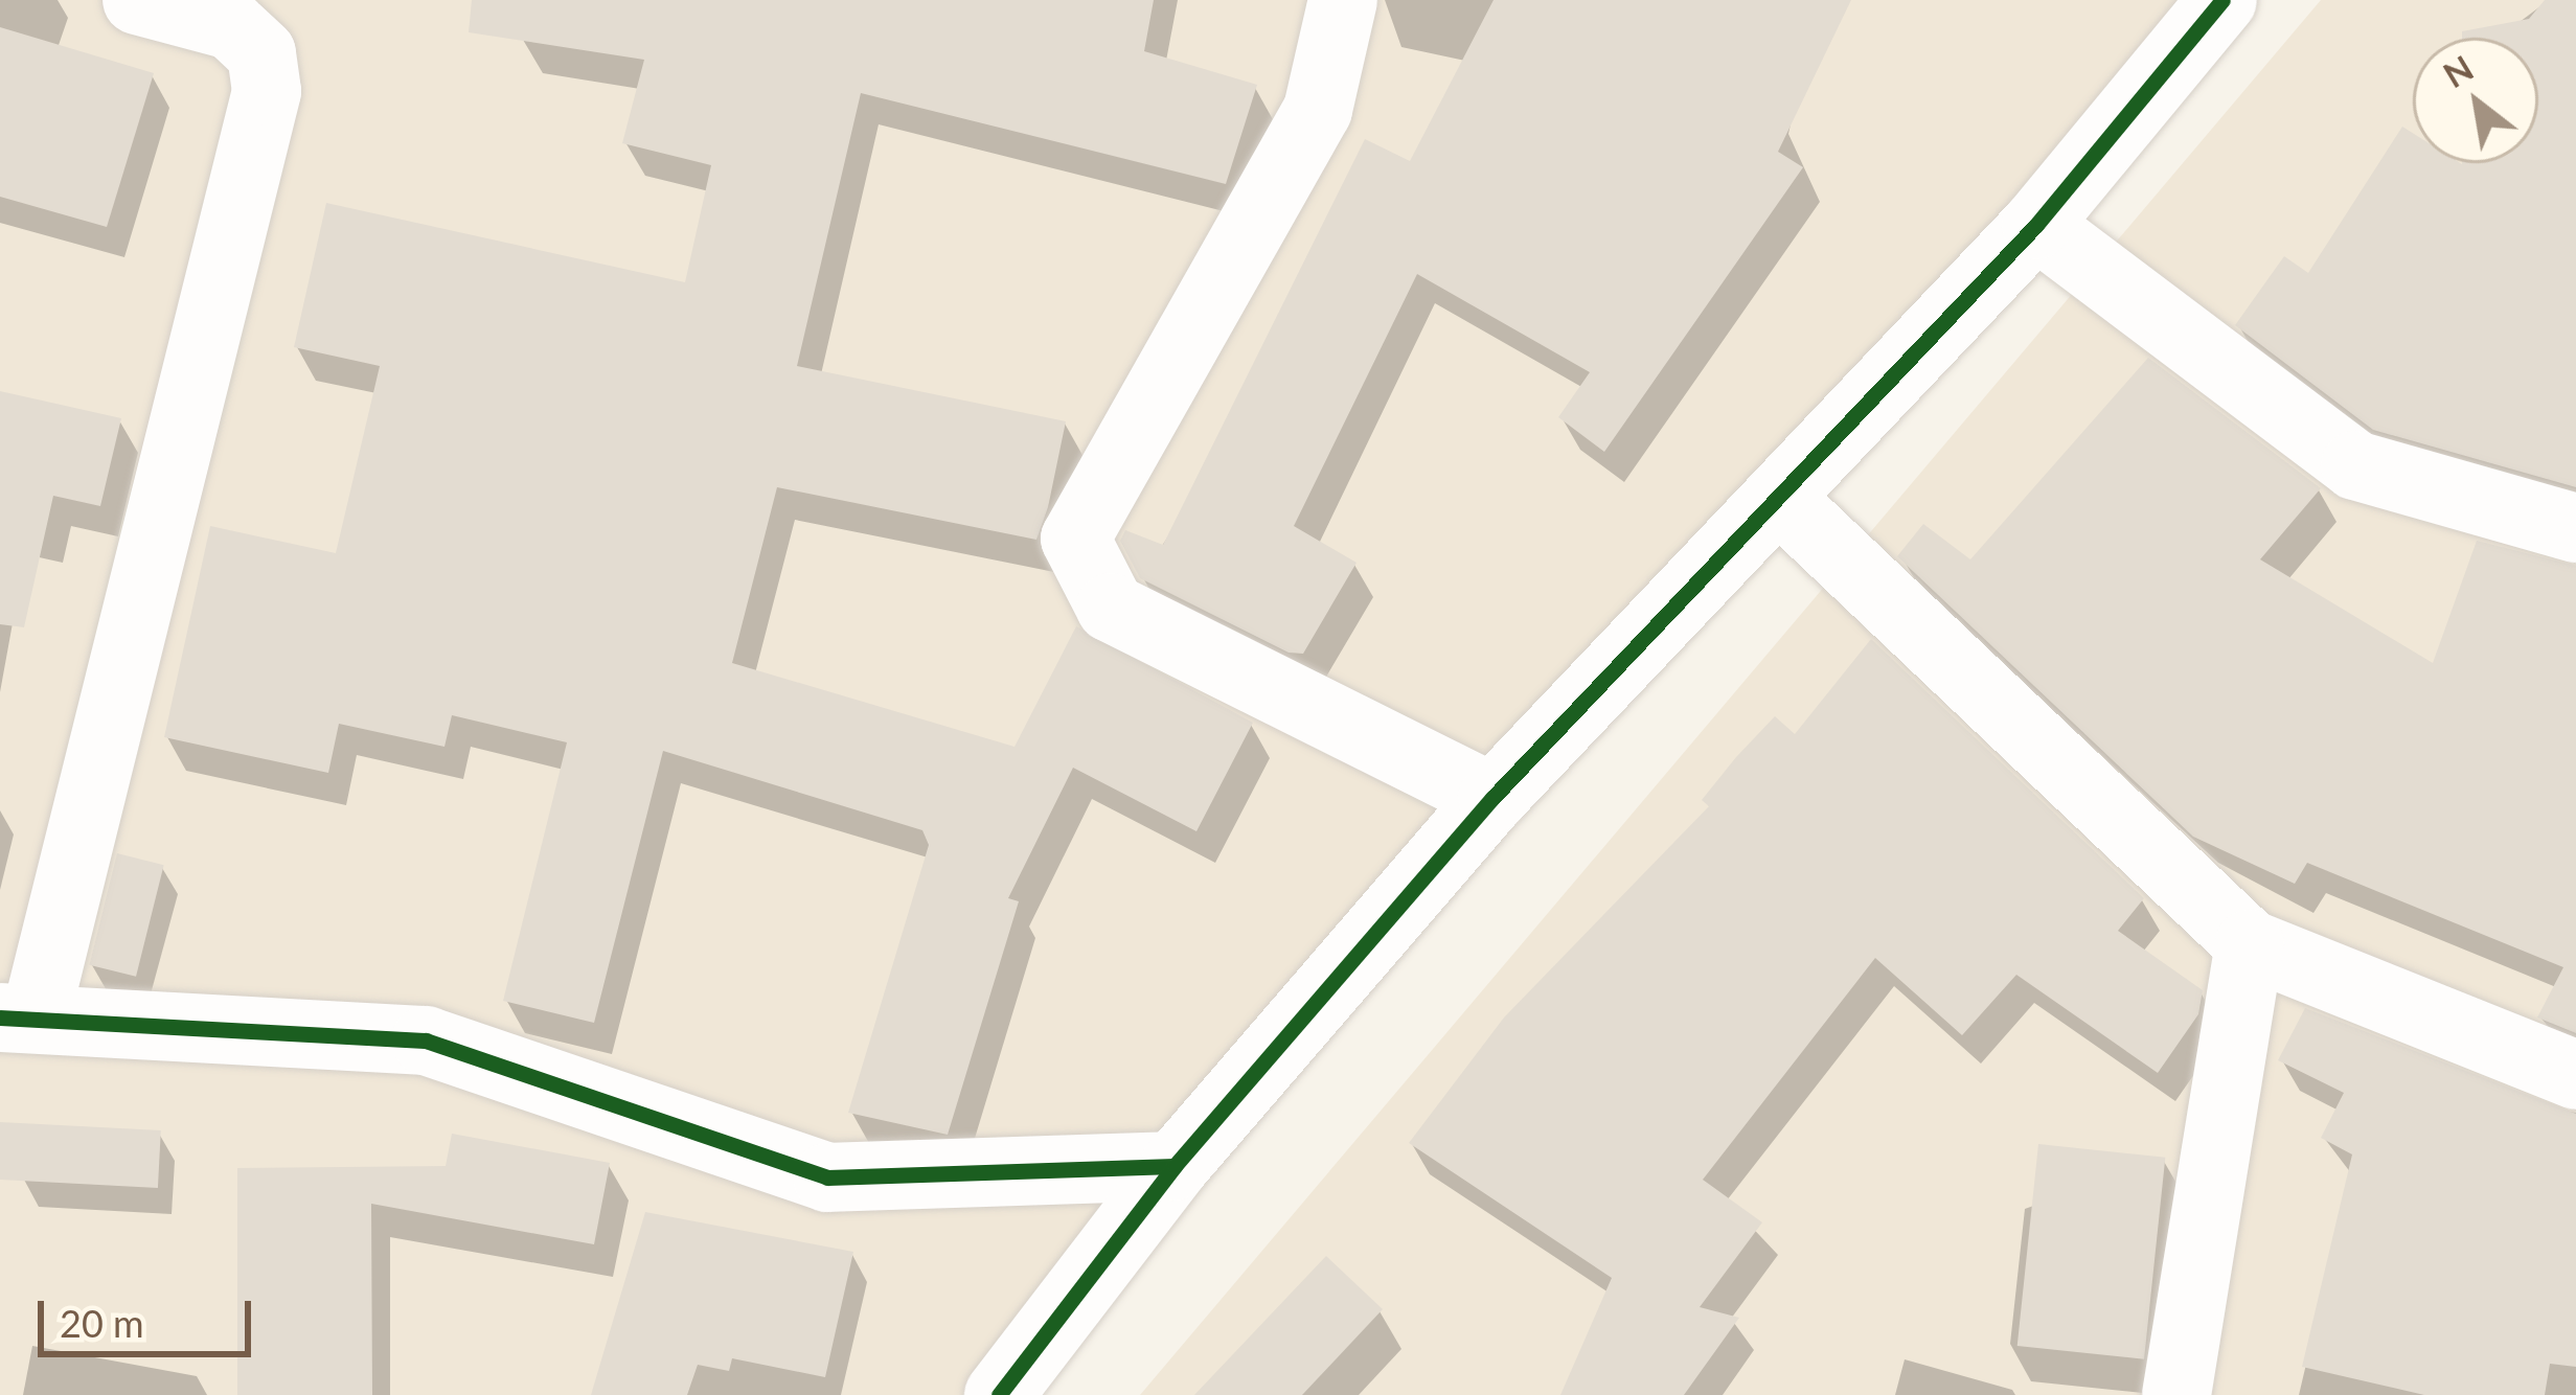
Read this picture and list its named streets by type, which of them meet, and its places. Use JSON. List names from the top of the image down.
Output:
{
  "scale_bar": "20 m",
  "north": "top left"
}
